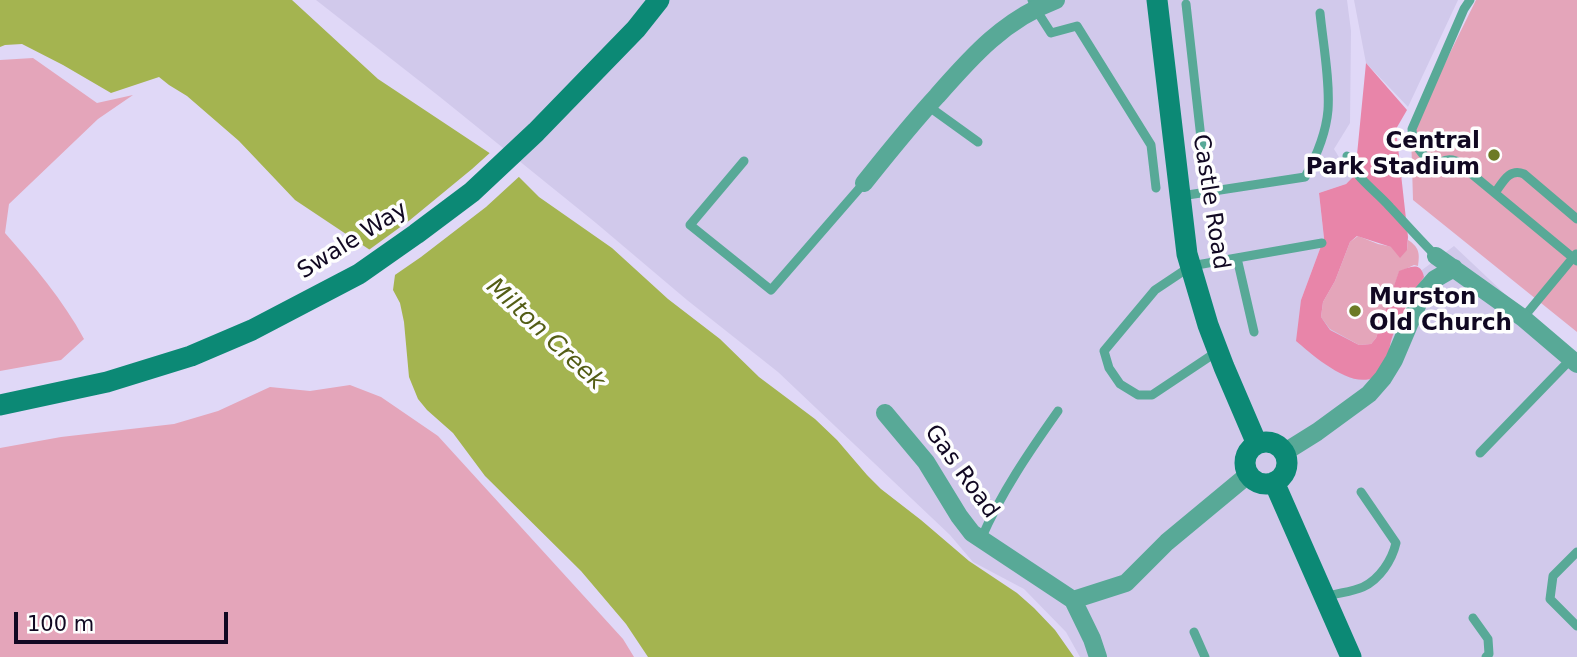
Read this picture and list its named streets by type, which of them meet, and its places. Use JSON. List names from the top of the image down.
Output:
{
  "streets": {
    "main road": ["Castle Road", "Swale Way"],
    "street": ["Gas Road"]
  },
  "water": ["Milton Creek"],
  "places": ["Central Park Stadium", "Murston Old Church"],
  "scale_bar": "100 m"
}
